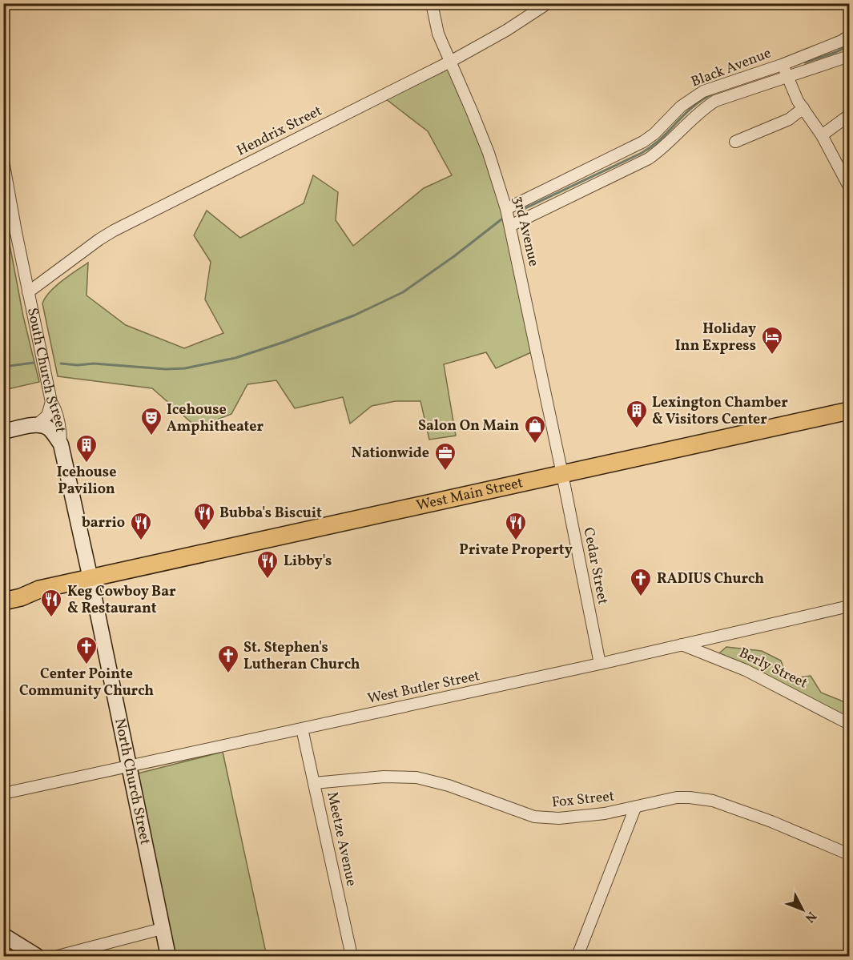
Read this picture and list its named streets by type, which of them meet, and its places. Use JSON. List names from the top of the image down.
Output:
{
  "streets": {
    "main road": ["South Church Street", "West Main Street", "North Church Street"],
    "street": [
      "Black Avenue",
      "Hendrix Street",
      "3rd Avenue",
      "Cedar Street",
      "Berly Street",
      "West Butler Street",
      "Fox Street",
      "Meetze Avenue"
    ]
  },
  "crossings": [
    ["Black Avenue", "3rd Avenue"],
    ["Hendrix Street", "3rd Avenue"],
    ["Hendrix Street", "South Church Street"],
    ["3rd Avenue", "West Main Street"],
    ["3rd Avenue", "Cedar Street"],
    ["South Church Street", "West Main Street"],
    ["South Church Street", "North Church Street"],
    ["West Main Street", "Cedar Street"],
    ["West Main Street", "North Church Street"],
    ["Cedar Street", "West Butler Street"],
    ["Berly Street", "West Butler Street"],
    ["West Butler Street", "North Church Street"],
    ["West Butler Street", "Meetze Avenue"],
    ["Fox Street", "Meetze Avenue"]
  ],
  "places": {
    "hotel": ["Holiday Inn Express"],
    "building": ["Lexington Chamber & Visitors Center", "Icehouse Pavilion"],
    "theatre": ["Icehouse Amphitheater"],
    "shop": ["Salon On Main"],
    "office": ["Nationwide"],
    "restaurant": [
      "Bubba's Biscuit",
      "barrio",
      "Private Property",
      "Libby's",
      "Keg Cowboy Bar & Restaurant"
    ],
    "church": ["RADIUS Church", "Center Pointe Community Church", "St. Stephen's Lutheran Church"]
  },
  "north": "bottom right"
}
